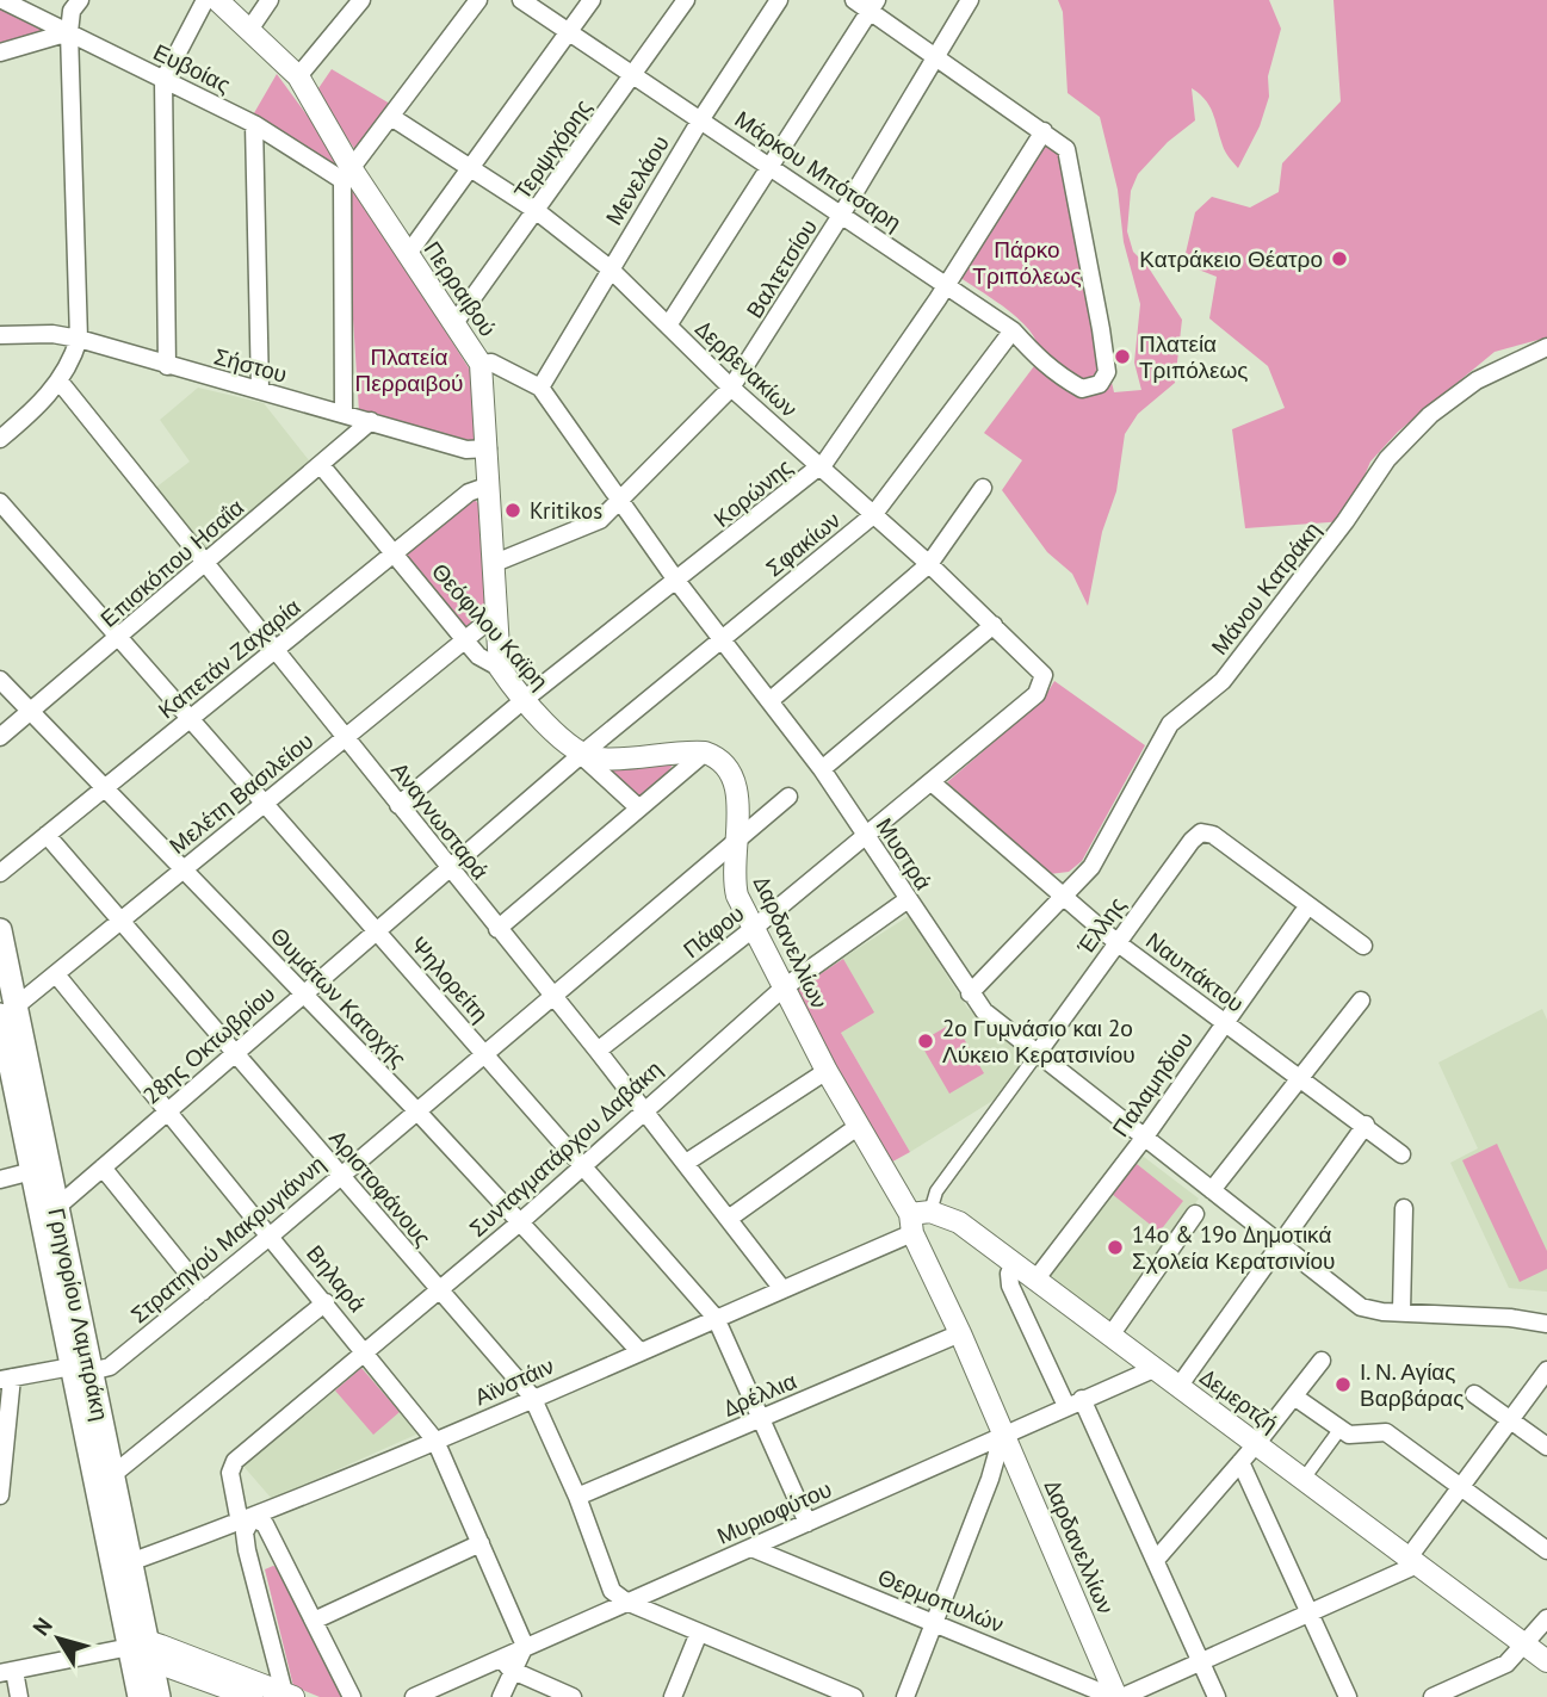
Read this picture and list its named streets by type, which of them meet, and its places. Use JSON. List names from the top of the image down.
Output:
{
  "streets": {
    "main road": ["Γρηγορίου Λαμπράκη"],
    "street": [
      "Ευβοίας",
      "Τερψιχόρης",
      "Μάρκου Μπότσαρη",
      "Μενελάου",
      "Βαλτετσίου",
      "Περραιβού",
      "Σήστου",
      "Δερβενακίων",
      "Κορώνης",
      "Σφακίων",
      "Επισκόπου Ησαΐα",
      "Μάνου Κατράκη",
      "Θεόφιλου Καϊρη",
      "Καπετάν Ζαχαρία",
      "Μελέτη Βασιλείου",
      "Αναγνωσταρά",
      "Μυστρά",
      "Έλλης",
      "Πάφου",
      "Δαρδανελλίων",
      "Ναυπάκτου",
      "Ψηλορείτη",
      "Θυμάτων Κατοχής",
      "28ης Οκτωβρίου",
      "Παλαμηδίου",
      "Συνταγματάρχου Δαβάκη",
      "Αριστοφάνους",
      "Στρατηγού Μακρυγιάννη",
      "Βηλαρά",
      "Αϊνστάιν",
      "Δρέλλια",
      "Δεμερτζή",
      "Μυριοφύτου",
      "Θερμοπυλών"
    ]
  },
  "crossings": [
    ["Ευβοίας", "Περραιβού"],
    ["Τερψιχόρης", "Μάρκου Μπότσαρη"],
    ["Τερψιχόρης", "Περραιβού"],
    ["Τερψιχόρης", "Δερβενακίων"],
    ["Μάρκου Μπότσαρη", "Μενελάου"],
    ["Μάρκου Μπότσαρη", "Βαλτετσίου"],
    ["Μάρκου Μπότσαρη", "Κορώνης"],
    ["Μάρκου Μπότσαρη", "Σφακίων"],
    ["Μενελάου", "Δερβενακίων"],
    ["Μενελάου", "Μυστρά"],
    ["Βαλτετσίου", "Περραιβού"],
    ["Βαλτετσίου", "Δερβενακίων"],
    ["Βαλτετσίου", "Μυστρά"],
    ["Περραιβού", "Σήστου"],
    ["Περραιβού", "Θεόφιλου Καϊρη"],
    ["Περραιβού", "Καπετάν Ζαχαρία"],
    ["Περραιβού", "Μελέτη Βασιλείου"],
    ["Περραιβού", "Μυστρά"],
    ["Σήστου", "Επισκόπου Ησαΐα"],
    ["Δερβενακίων", "Κορώνης"],
    ["Δερβενακίων", "Σφακίων"],
    ["Δερβενακίων", "Πάφου"],
    ["Κορώνης", "Θεόφιλου Καϊρη"],
    ["Κορώνης", "Αναγνωσταρά"],
    ["Κορώνης", "Μυστρά"],
    ["Σφακίων", "Θεόφιλου Καϊρη"],
    ["Σφακίων", "Μυστρά"],
    ["Σφακίων", "28ης Οκτωβρίου"],
    ["Επισκόπου Ησαΐα", "Θεόφιλου Καϊρη"],
    ["Επισκόπου Ησαΐα", "Αναγνωσταρά"],
    ["Επισκόπου Ησαΐα", "Ψηλορείτη"],
    ["Επισκόπου Ησαΐα", "Θυμάτων Κατοχής"],
    ["Μάνου Κατράκη", "Μυστρά"],
    ["Μάνου Κατράκη", "Ναυπάκτου"],
    ["Θεόφιλου Καϊρη", "Καπετάν Ζαχαρία"],
    ["Θεόφιλου Καϊρη", "Μελέτη Βασιλείου"],
    ["Θεόφιλου Καϊρη", "28ης Οκτωβρίου"],
    ["Καπετάν Ζαχαρία", "Αναγνωσταρά"],
    ["Καπετάν Ζαχαρία", "Ψηλορείτη"],
    ["Καπετάν Ζαχαρία", "Θυμάτων Κατοχής"],
    ["Καπετάν Ζαχαρία", "Αριστοφάνους"],
    ["Μελέτη Βασιλείου", "Αναγνωσταρά"],
    ["Μελέτη Βασιλείου", "Ψηλορείτη"],
    ["Μελέτη Βασιλείου", "Θυμάτων Κατοχής"],
    ["Μελέτη Βασιλείου", "Αριστοφάνους"],
    ["Μελέτη Βασιλείου", "Βηλαρά"],
    ["Μελέτη Βασιλείου", "Γρηγορίου Λαμπράκη"],
    ["Αναγνωσταρά", "Πάφου"],
    ["Αναγνωσταρά", "28ης Οκτωβρίου"],
    ["Αναγνωσταρά", "Συνταγματάρχου Δαβάκη"],
    ["Αναγνωσταρά", "Στρατηγού Μακρυγιάννη"],
    ["Αναγνωσταρά", "Αϊνστάιν"],
    ["Μυστρά", "Έλλης"],
    ["Μυστρά", "Πάφου"],
    ["Μυστρά", "Παλαμηδίου"],
    ["Μυστρά", "Συνταγματάρχου Δαβάκη"],
    ["Έλλης", "Δαρδανελλίων"],
    ["Έλλης", "Ναυπάκτου"],
    ["Έλλης", "Αϊνστάιν"],
    ["Έλλης", "Δεμερτζή"],
    ["Πάφου", "Δαρδανελλίων"],
    ["Πάφου", "Ναυπάκτου"],
    ["Δαρδανελλίων", "Συνταγματάρχου Δαβάκη"],
    ["Δαρδανελλίων", "Στρατηγού Μακρυγιάννη"],
    ["Δαρδανελλίων", "Αϊνστάιν"],
    ["Δαρδανελλίων", "Δρέλλια"],
    ["Δαρδανελλίων", "Δεμερτζή"],
    ["Δαρδανελλίων", "Μυριοφύτου"],
    ["Δαρδανελλίων", "Θερμοπυλών"],
    ["Ναυπάκτου", "Παλαμηδίου"],
    ["Ψηλορείτη", "28ης Οκτωβρίου"],
    ["Ψηλορείτη", "Συνταγματάρχου Δαβάκη"],
    ["Ψηλορείτη", "Στρατηγού Μακρυγιάννη"],
    ["Ψηλορείτη", "Αϊνστάιν"],
    ["Ψηλορείτη", "Δρέλλια"],
    ["Ψηλορείτη", "Μυριοφύτου"],
    ["Θυμάτων Κατοχής", "28ης Οκτωβρίου"],
    ["Θυμάτων Κατοχής", "Συνταγματάρχου Δαβάκη"],
    ["Θυμάτων Κατοχής", "Στρατηγού Μακρυγιάννη"],
    ["Θυμάτων Κατοχής", "Αϊνστάιν"],
    ["28ης Οκτωβρίου", "Αριστοφάνους"],
    ["28ης Οκτωβρίου", "Βηλαρά"],
    ["28ης Οκτωβρίου", "Γρηγορίου Λαμπράκη"],
    ["Παλαμηδίου", "Δεμερτζή"],
    ["Συνταγματάρχου Δαβάκη", "Αριστοφάνους"],
    ["Συνταγματάρχου Δαβάκη", "Βηλαρά"],
    ["Συνταγματάρχου Δαβάκη", "Αϊνστάιν"],
    ["Αριστοφάνους", "Στρατηγού Μακρυγιάννη"],
    ["Αριστοφάνους", "Αϊνστάιν"],
    ["Αριστοφάνους", "Δρέλλια"],
    ["Αριστοφάνους", "Μυριοφύτου"],
    ["Στρατηγού Μακρυγιάννη", "Βηλαρά"],
    ["Στρατηγού Μακρυγιάννη", "Γρηγορίου Λαμπράκη"],
    ["Βηλαρά", "Αϊνστάιν"],
    ["Βηλαρά", "Μυριοφύτου"],
    ["Γρηγορίου Λαμπράκη", "Αϊνστάιν"],
    ["Αϊνστάιν", "Δεμερτζή"],
    ["Δεμερτζή", "Μυριοφύτου"],
    ["Μυριοφύτου", "Θερμοπυλών"]
  ],
  "parks": ["Πάρκο Τριπόλεως", "Πλατεία Περραιβού"],
  "places": [
    "Κατράκειο Θέατρο",
    "Πλατεία Τριπόλεως",
    "Kritikos",
    "2ο Γυμνάσιο και 2ο Λύκειο Κερατσινίου",
    "14ο & 19ο Δημοτικά Σχολεία Κερατσινίου",
    "Ι. Ν. Αγίας Βαρβάρας"
  ],
  "north": "top left"
}
